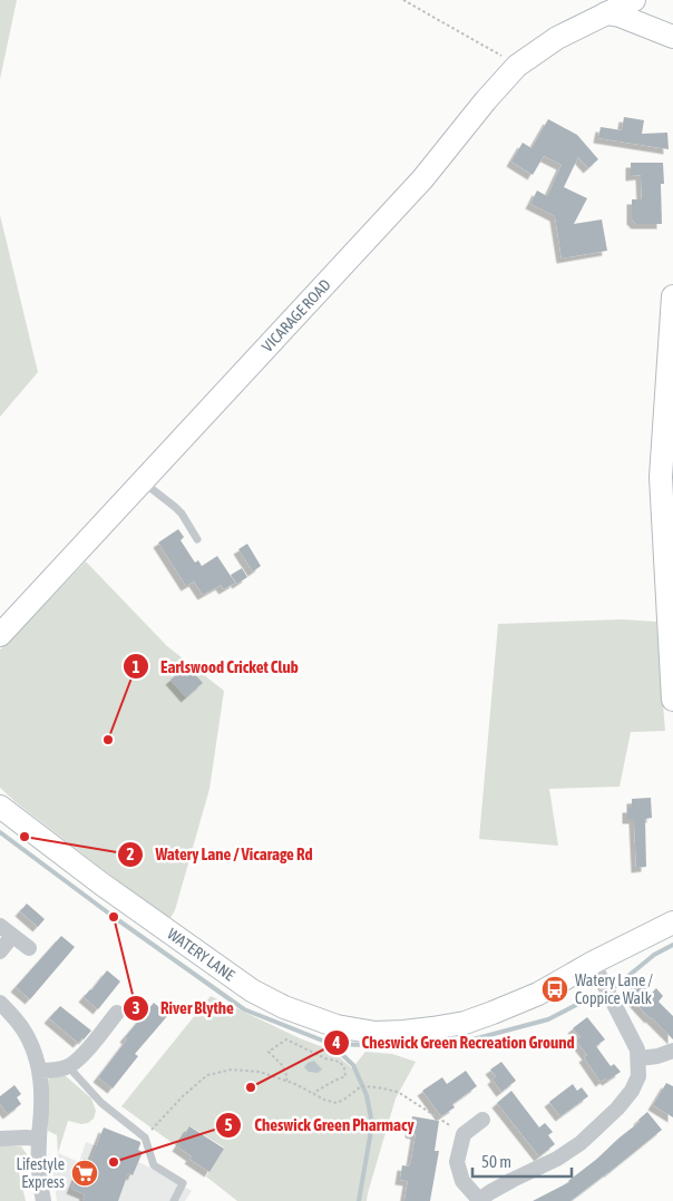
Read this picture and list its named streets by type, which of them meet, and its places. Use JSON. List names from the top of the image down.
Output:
{
  "streets": {
    "street": ["VICARAGE ROAD", "WATERY LANE"]
  },
  "places": {
    "other": [
      "Earlswood Cricket Club",
      "Watery Lane / Vicarage Rd",
      "River Blythe",
      "Cheswick Green Recreation Ground",
      "Cheswick Green Pharmacy"
    ],
    "bus stop": ["Watery Lane / Coppice Walk"],
    "supermarket": ["Lifestyle Express"]
  },
  "scale_bar": "50 m"
}
